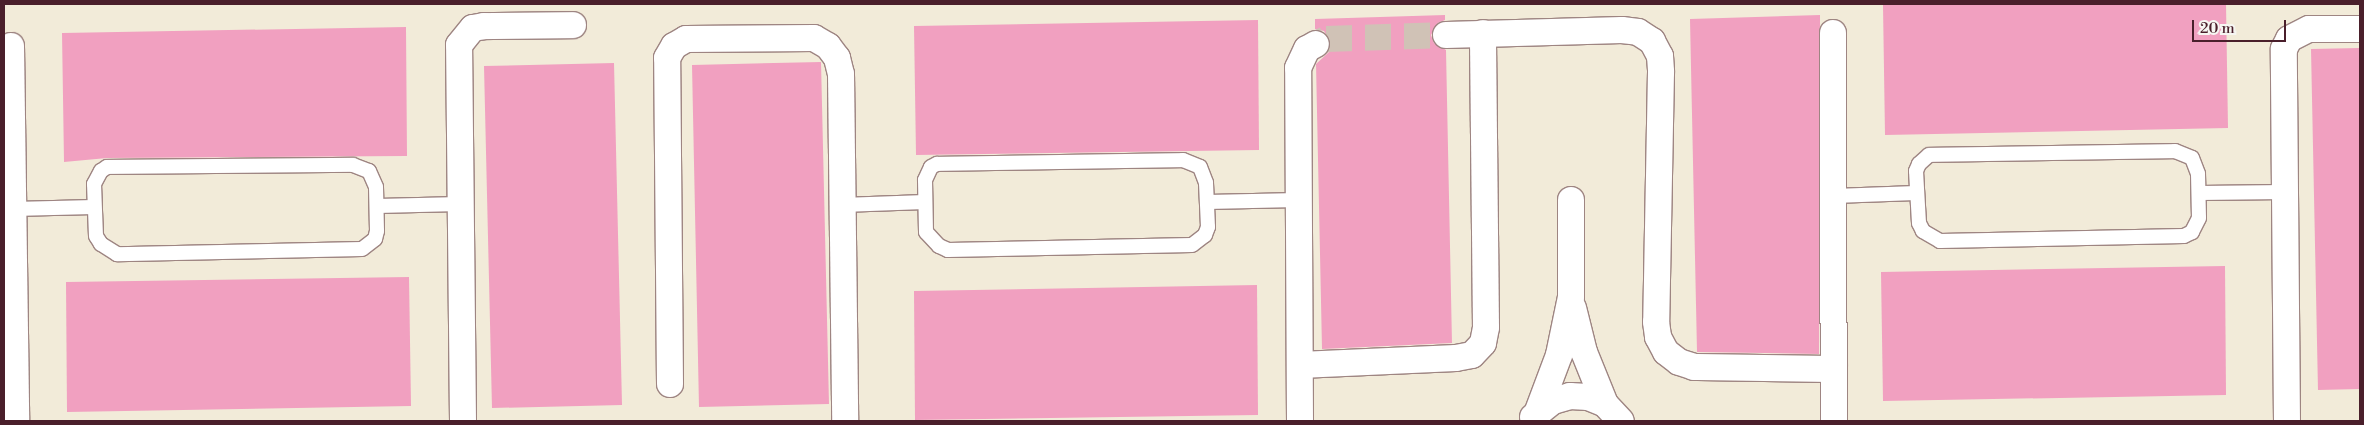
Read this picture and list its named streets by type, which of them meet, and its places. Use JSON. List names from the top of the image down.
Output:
{
  "scale_bar": "20 m"
}
